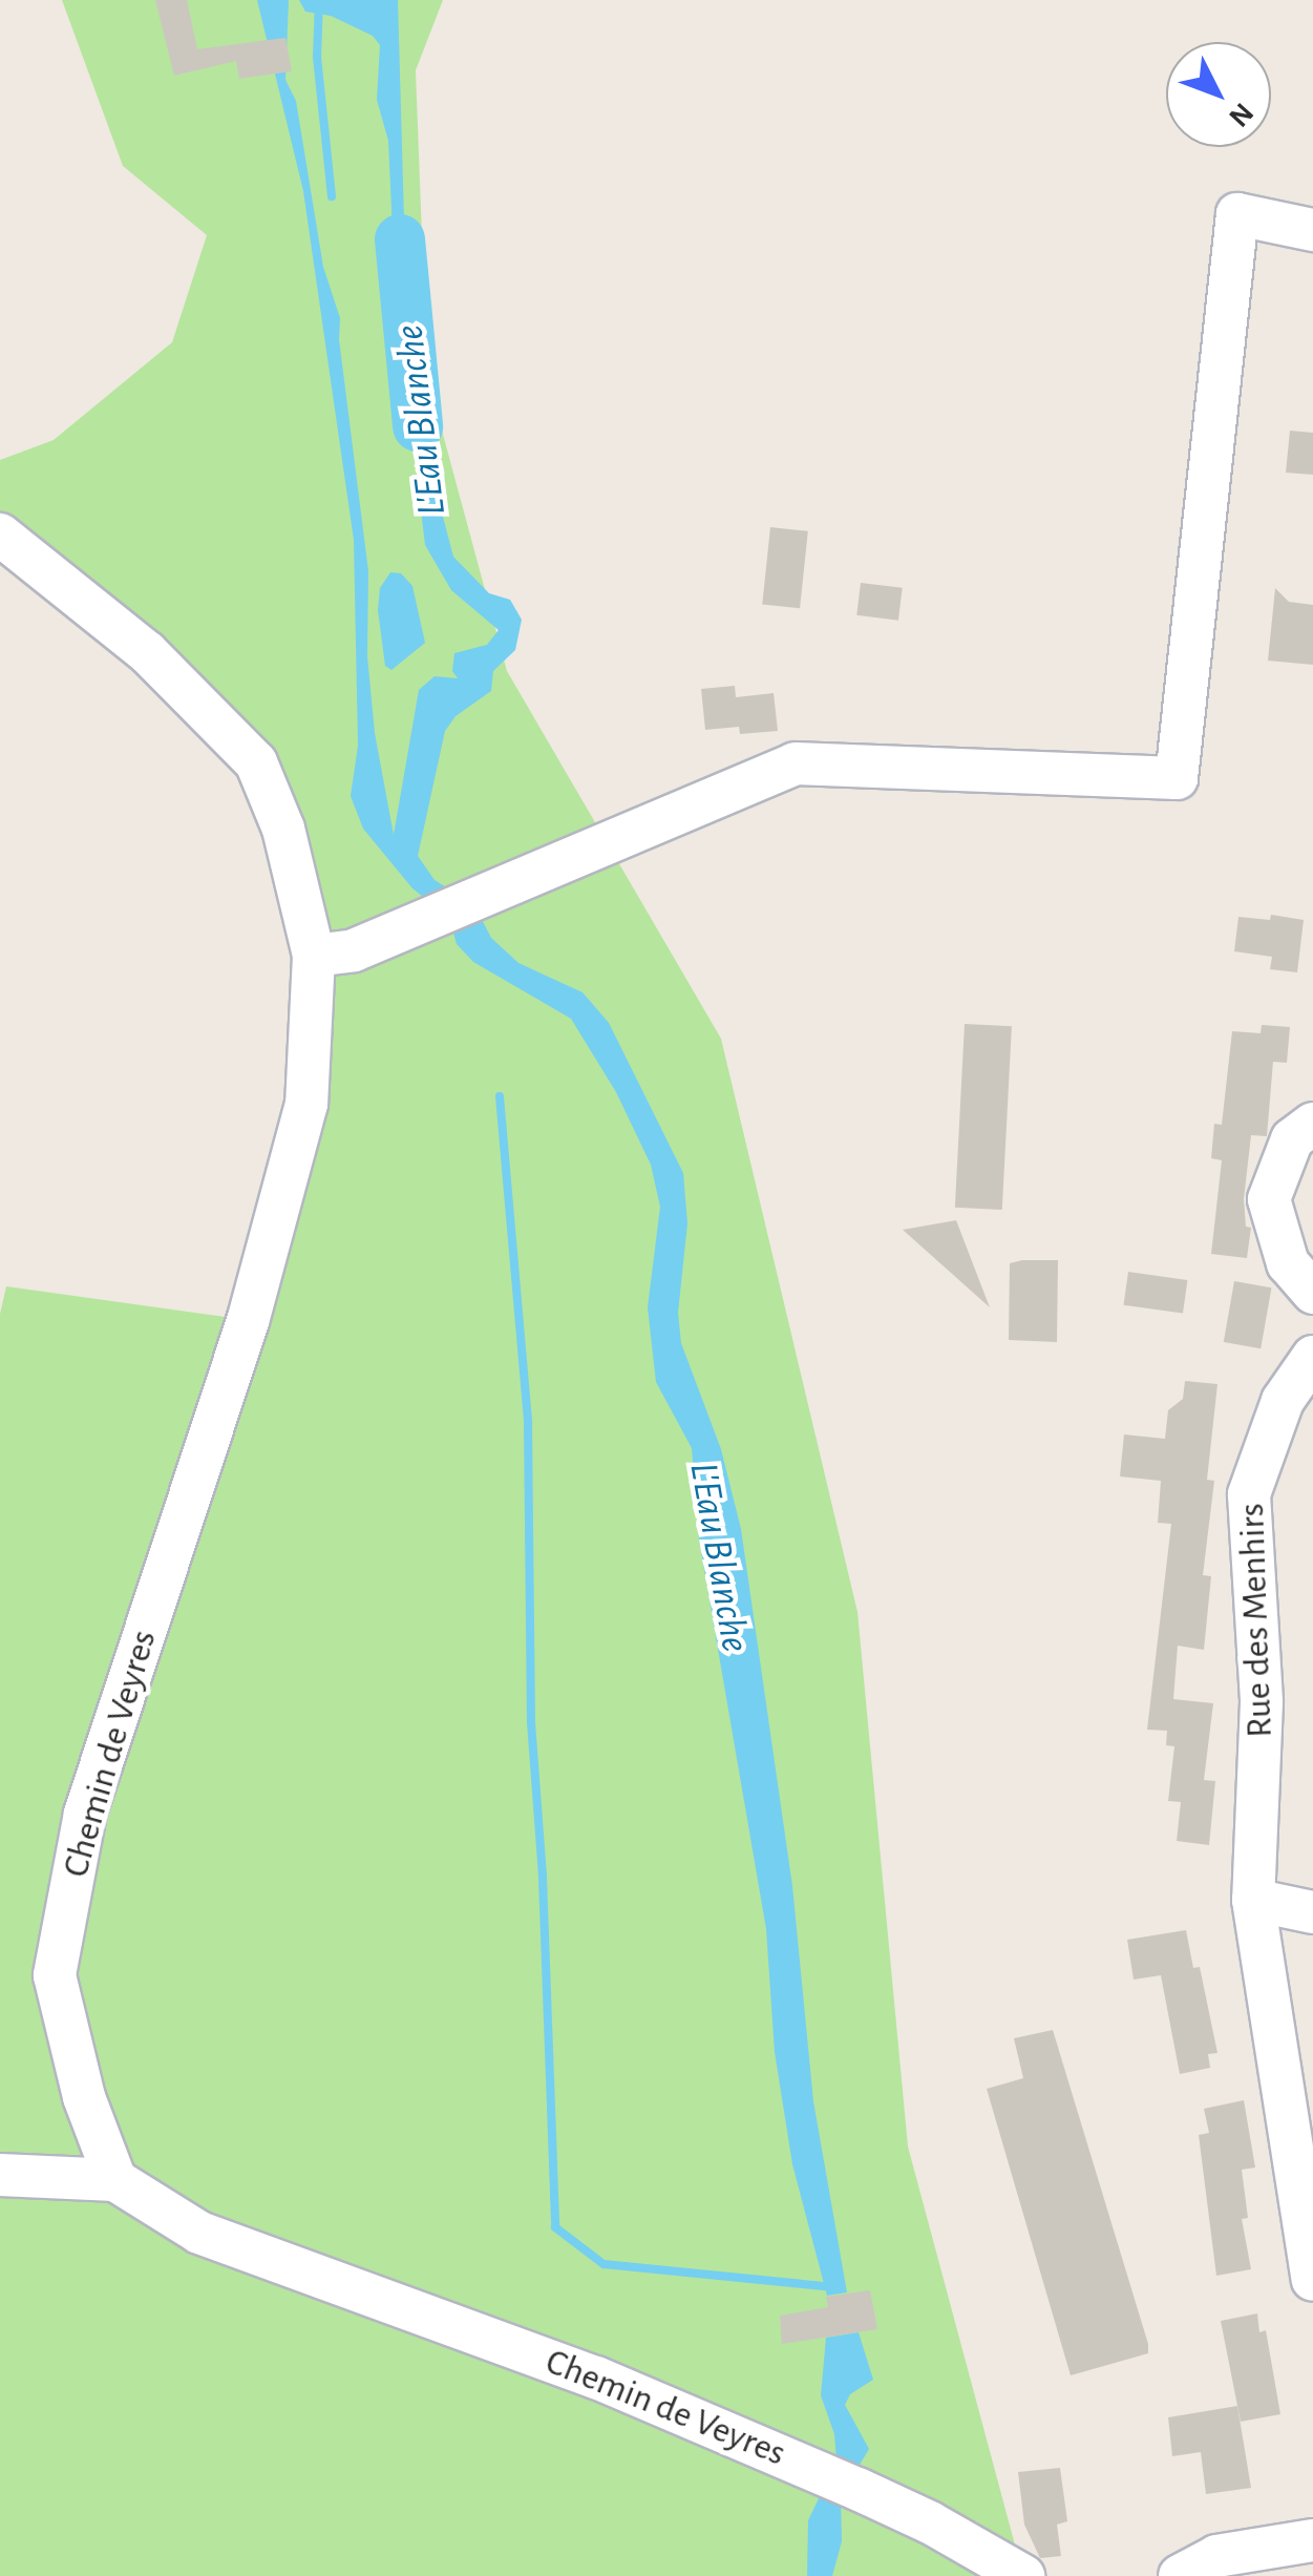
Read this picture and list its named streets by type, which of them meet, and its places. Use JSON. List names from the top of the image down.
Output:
{
  "streets": {
    "street": ["Rue des Menhirs", "Chemin de Veyres"]
  },
  "water": ["L'Eau Blanche"],
  "north": "bottom right"
}
